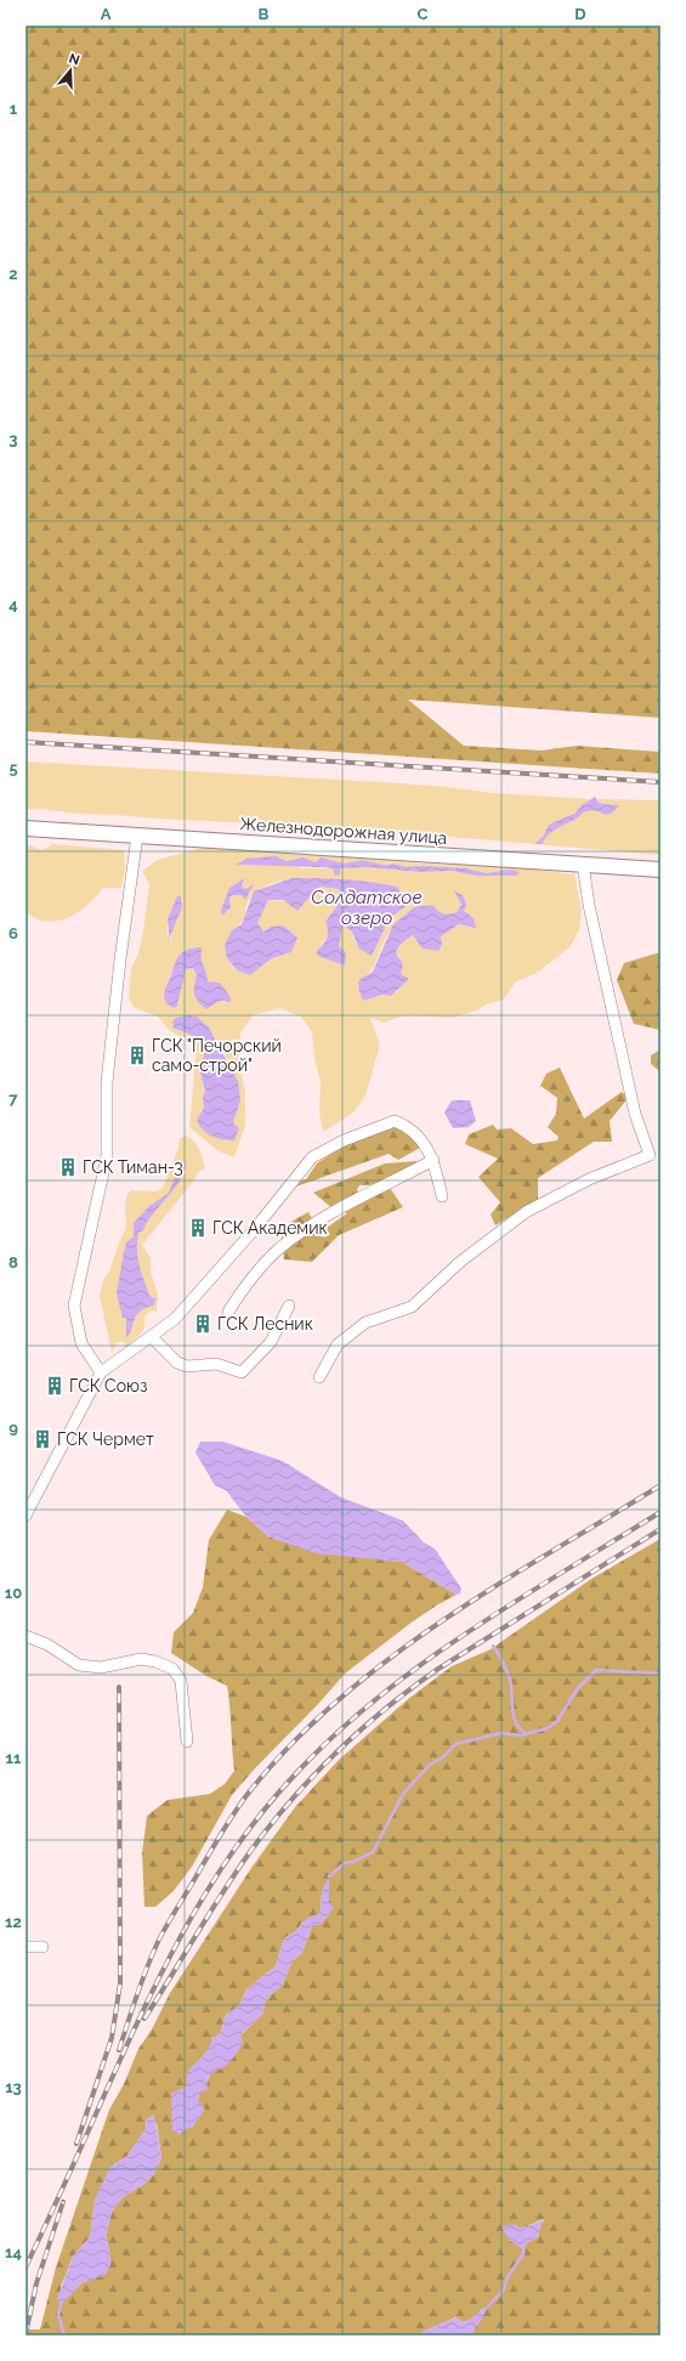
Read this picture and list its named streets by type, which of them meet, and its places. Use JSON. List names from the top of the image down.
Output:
{
  "streets": {
    "main road": ["Железнодорожная улица"]
  },
  "water": ["Солдатское озеро"],
  "places": {
    "building": [
      "ГСК \"Печорский само-строй\"",
      "ГСК Тиман-3",
      "ГСК Академик",
      "ГСК Лесник",
      "ГСК Союз",
      "ГСК Чермет"
    ]
  },
  "north": "top",
  "grid": {
    "columns": [
      "A",
      "B",
      "C",
      "D"
    ],
    "rows": [
      "1",
      "2",
      "3",
      "4",
      "5",
      "6",
      "7",
      "8",
      "9",
      "10",
      "11",
      "12",
      "13",
      "14"
    ]
  }
}
